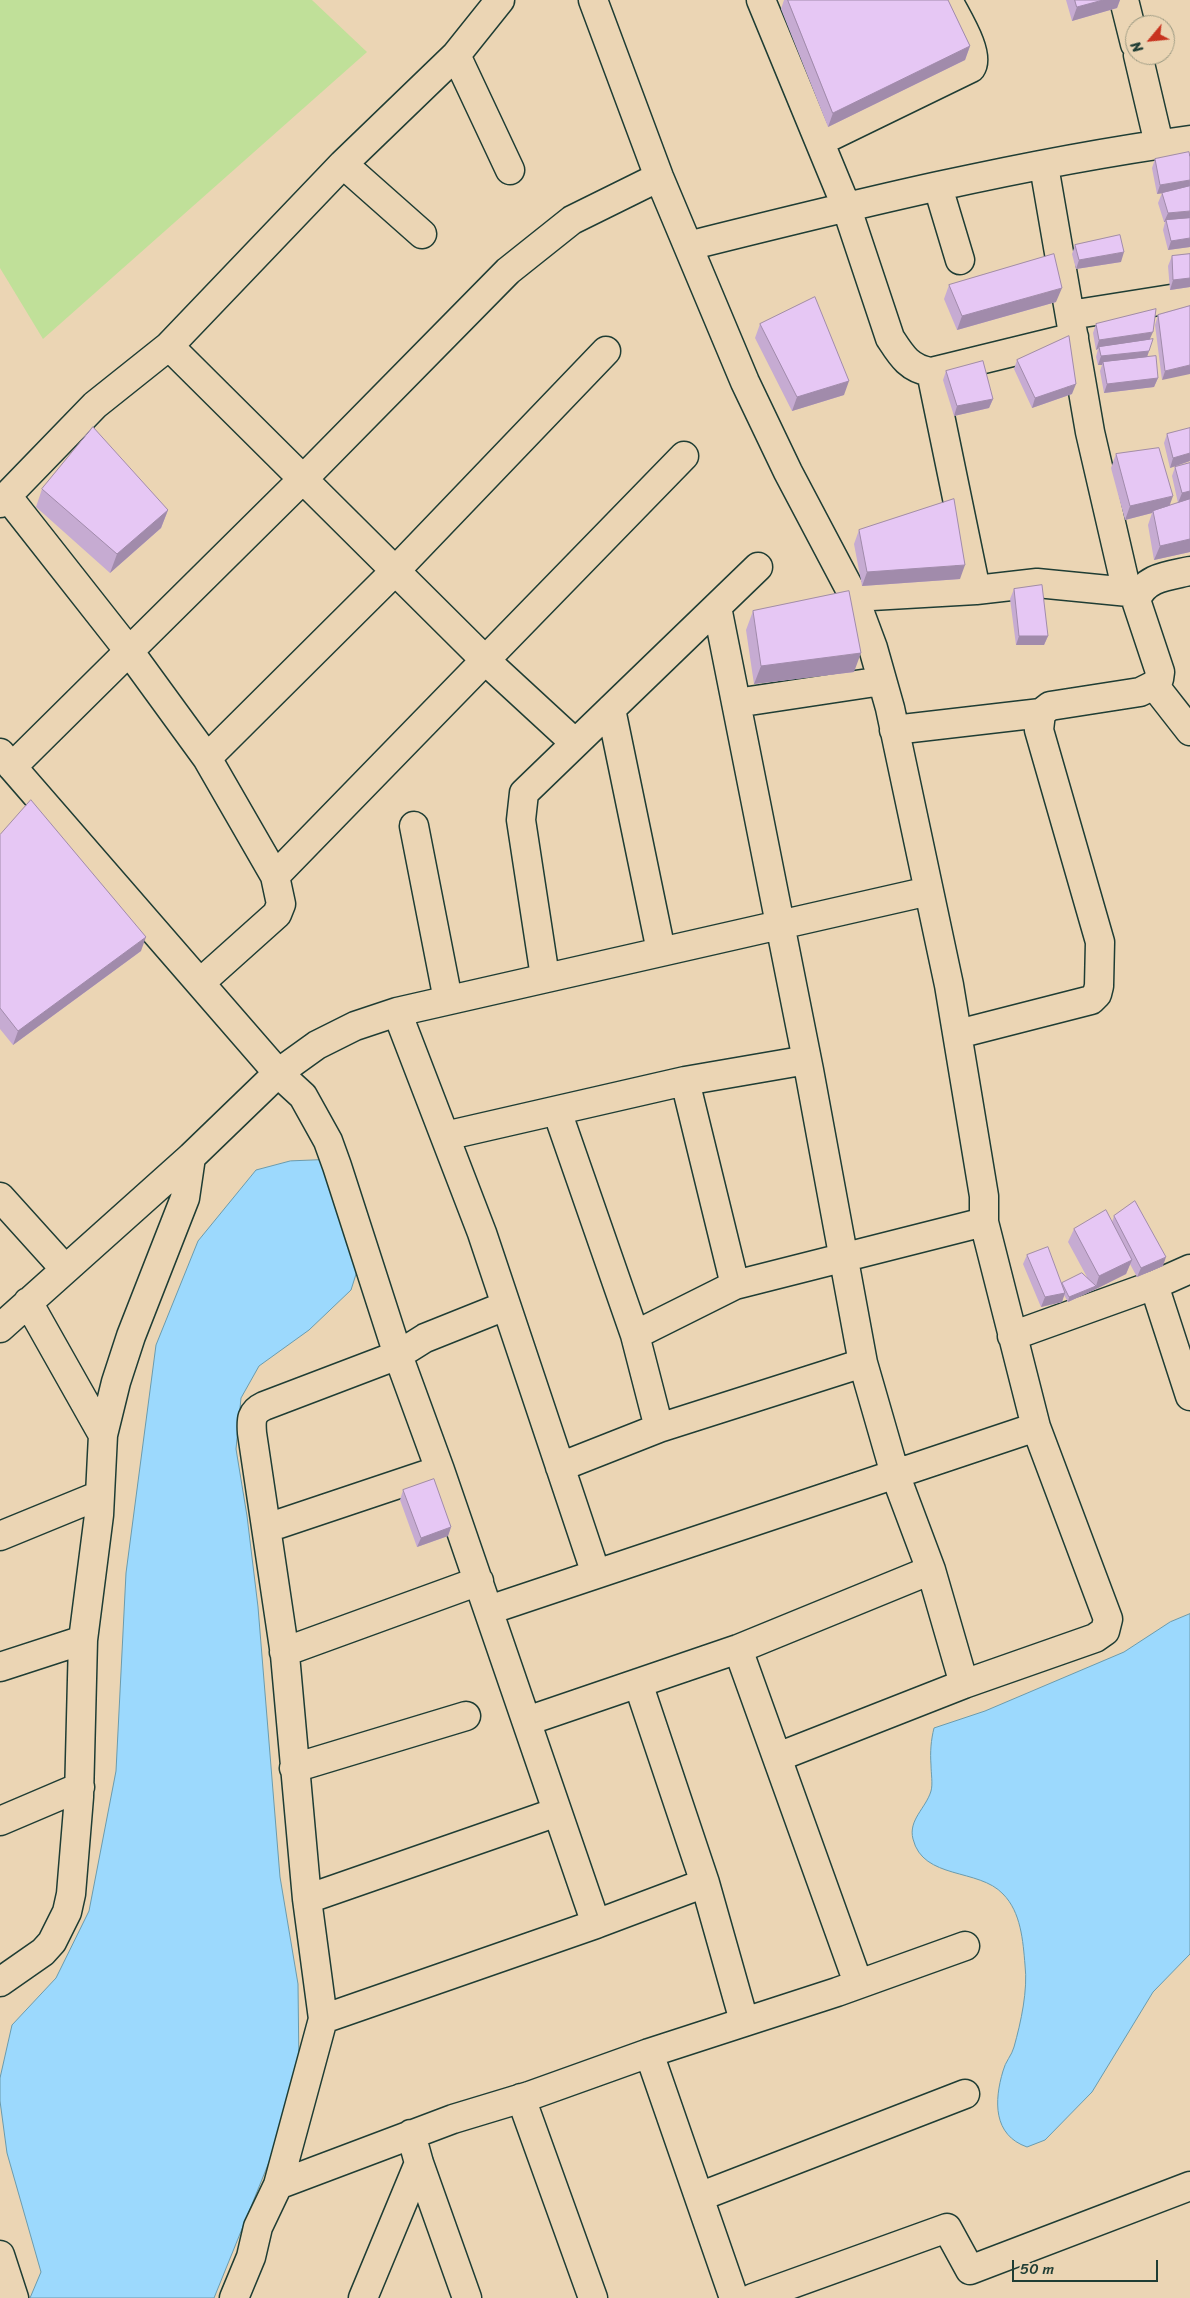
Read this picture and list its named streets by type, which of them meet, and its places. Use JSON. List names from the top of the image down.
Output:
{
  "scale_bar": "50 m",
  "north": "bottom left"
}
